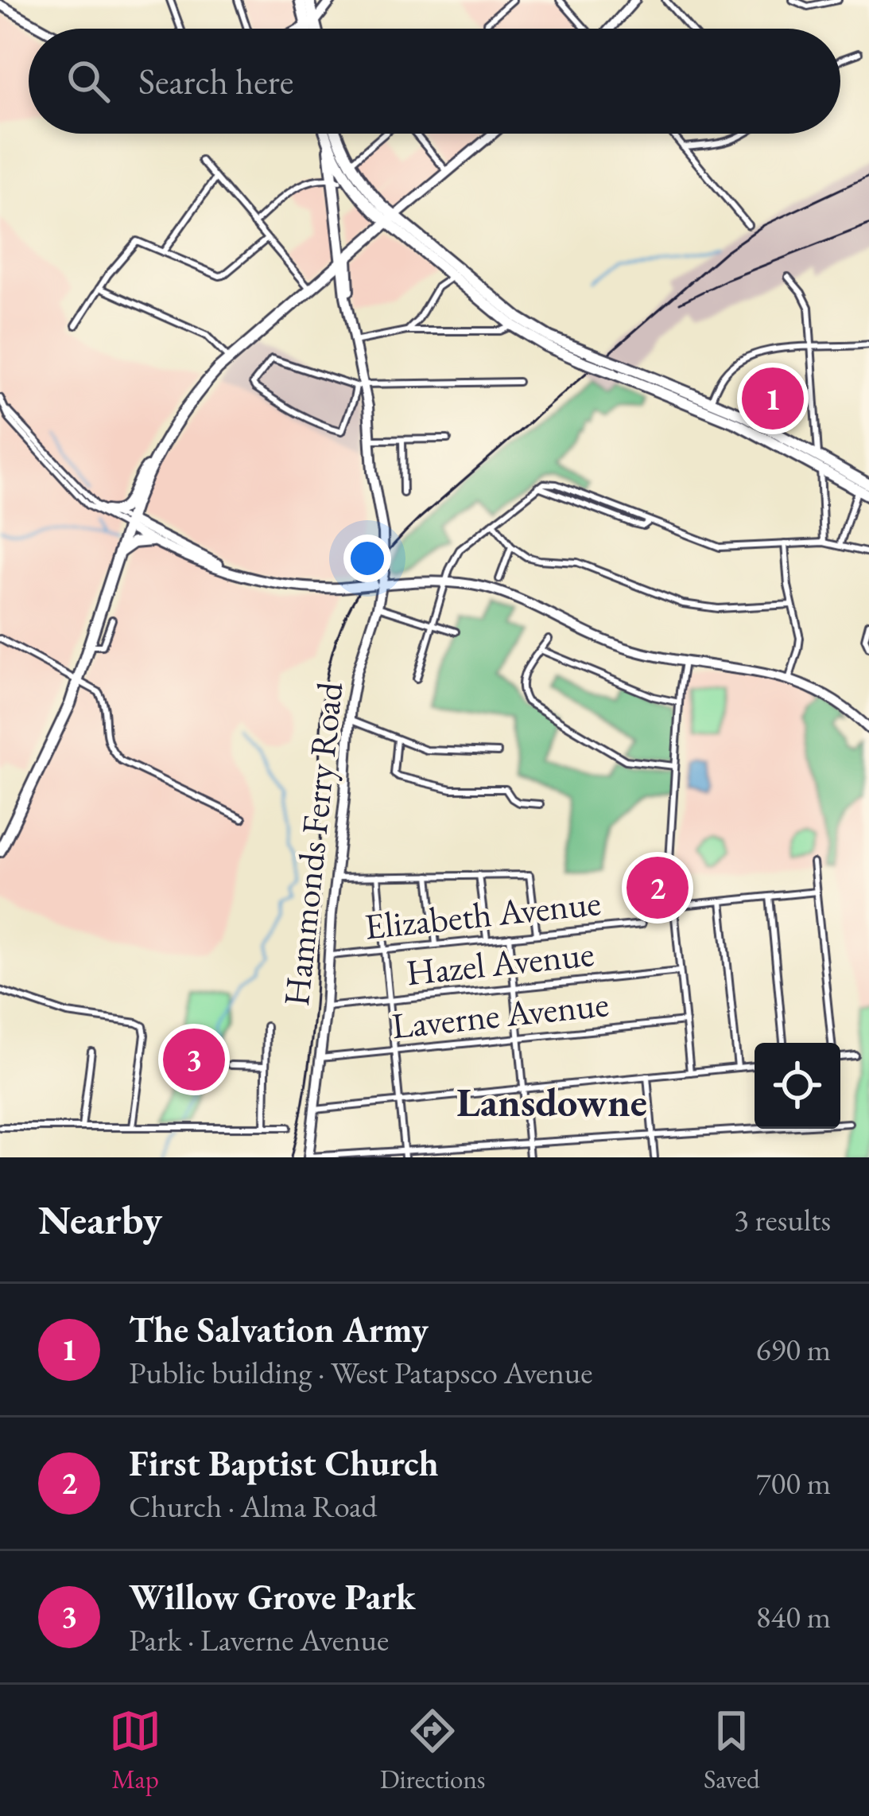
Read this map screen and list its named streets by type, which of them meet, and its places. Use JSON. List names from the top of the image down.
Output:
{
  "streets": {
    "street": [
      "Hammonds Ferry Road",
      "Elizabeth Avenue",
      "Hazel Avenue",
      "Laverne Avenue"
    ]
  },
  "crossings": [
    ["Hammonds Ferry Road", "Elizabeth Avenue"],
    ["Hammonds Ferry Road", "Hazel Avenue"],
    ["Hammonds Ferry Road", "Laverne Avenue"]
  ],
  "districts": ["Lansdowne"],
  "page": {
    "search": "Search here",
    "pins": ["1", "2", "3"],
    "heading": ["Nearby", "3 results"],
    "list": [
      {
        "mark": "1",
        "name": "The Salvation Army",
        "note": "Public building · West Patapsco Avenue",
        "value": "690 m"
      },
      {
        "mark": "2",
        "name": "First Baptist Church",
        "note": "Church · Alma Road",
        "value": "700 m"
      },
      {
        "mark": "3",
        "name": "Willow Grove Park",
        "note": "Park · Laverne Avenue",
        "value": "840 m"
      }
    ],
    "nav": ["Map", "Directions", "Saved"]
  }
}
